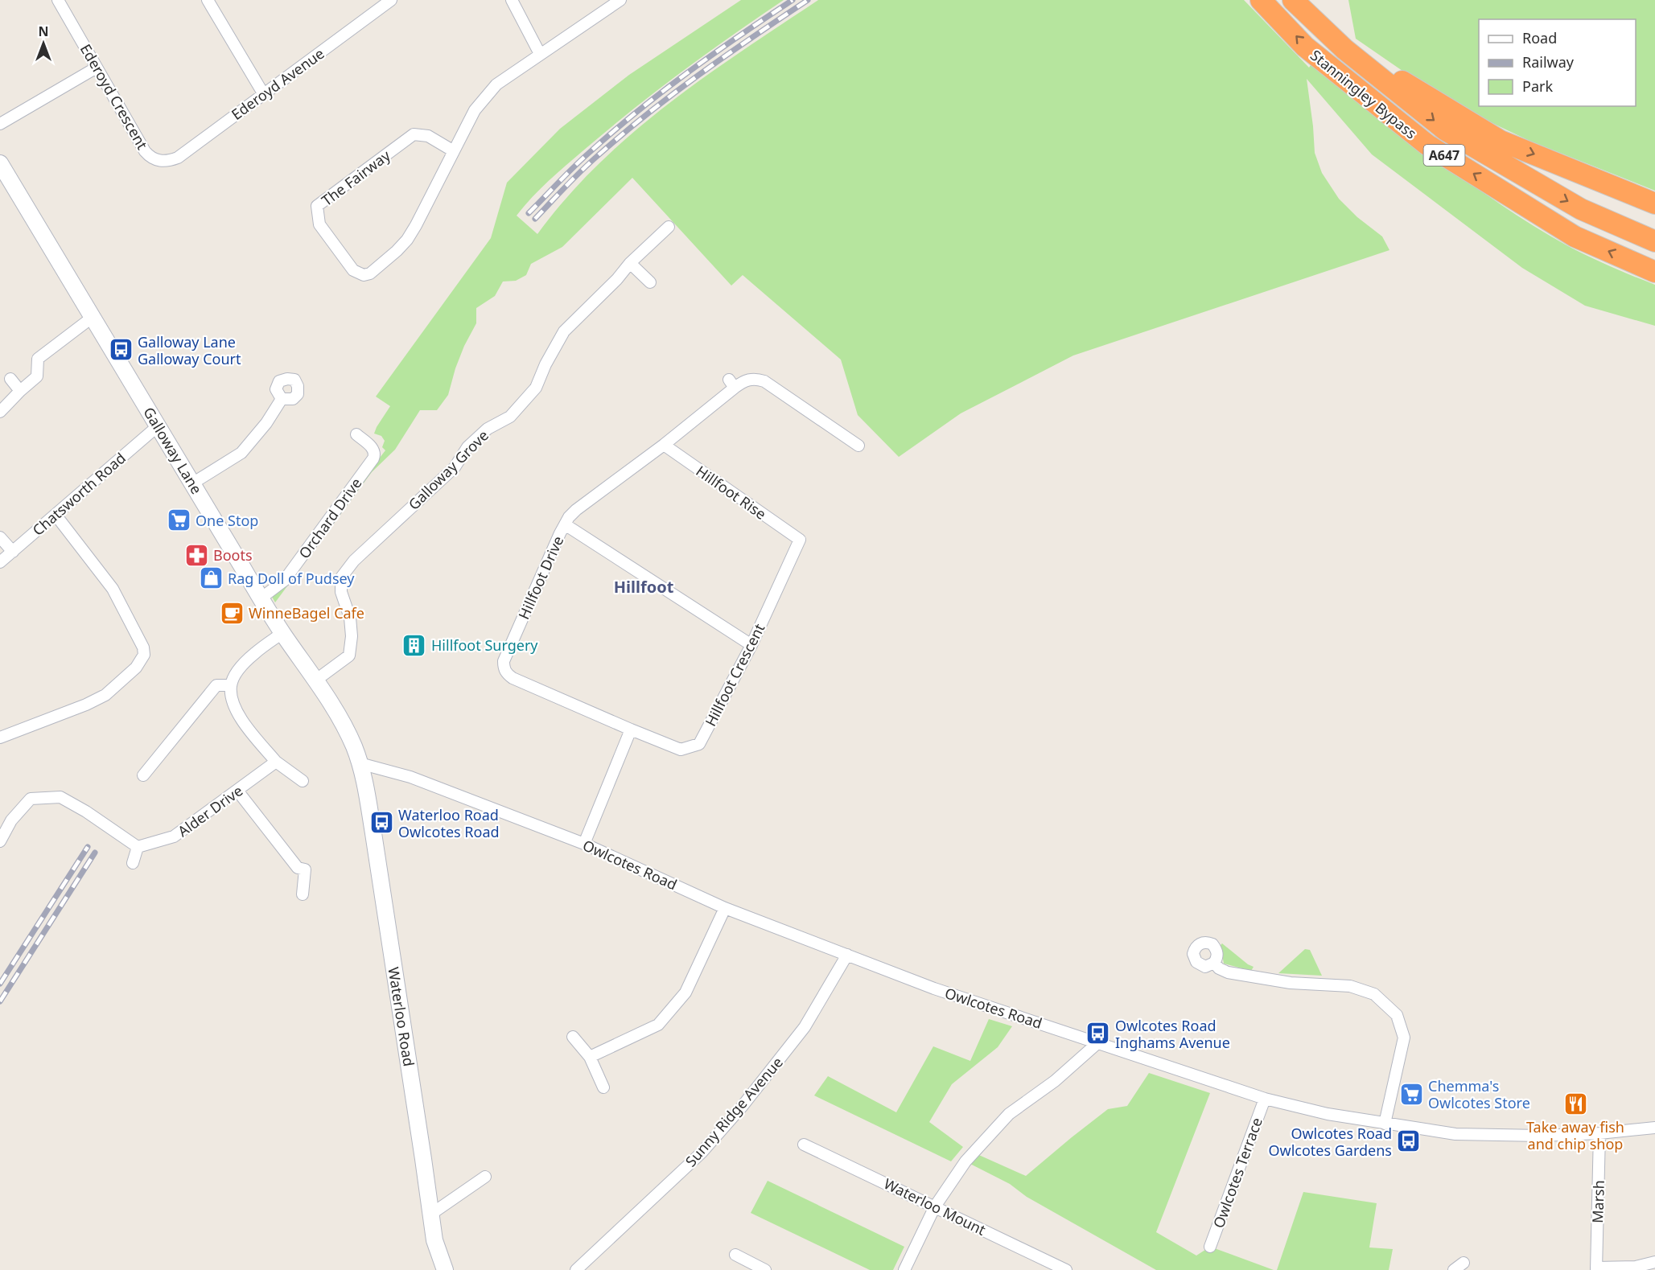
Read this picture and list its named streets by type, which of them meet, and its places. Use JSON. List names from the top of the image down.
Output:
{
  "streets": {
    "highway": ["Stanningley Bypass", "A647"],
    "main road": ["Galloway Lane", "Waterloo Road"],
    "street": [
      "Ederoyd Avenue",
      "Ederoyd Crescent",
      "The Fairway",
      "Galloway Grove",
      "Hillfoot Rise",
      "Chatsworth Road",
      "Orchard Drive",
      "Hillfoot Drive",
      "Hillfoot Crescent",
      "Alder Drive",
      "Owlcotes Road",
      "Sunny Ridge Avenue",
      "Owlcotes Terrace",
      "Marsh",
      "Waterloo Mount"
    ]
  },
  "crossings": [
    ["Ederoyd Avenue", "Ederoyd Crescent"],
    ["Galloway Lane", "Galloway Grove"],
    ["Galloway Lane", "Chatsworth Road"],
    ["Galloway Lane", "Orchard Drive"],
    ["Galloway Lane", "Owlcotes Road"],
    ["Galloway Lane", "Waterloo Road"],
    ["Hillfoot Rise", "Hillfoot Drive"],
    ["Hillfoot Rise", "Hillfoot Crescent"],
    ["Hillfoot Drive", "Hillfoot Crescent"],
    ["Owlcotes Road", "Waterloo Road"],
    ["Owlcotes Road", "Sunny Ridge Avenue"],
    ["Owlcotes Road", "Owlcotes Terrace"],
    ["Owlcotes Road", "Marsh"]
  ],
  "districts": ["Hillfoot"],
  "places": {
    "bus stop": [
      "Galloway Lane Galloway Court",
      "Waterloo Road Owlcotes Road",
      "Owlcotes Road Inghams Avenue",
      "Owlcotes Road Owlcotes Gardens"
    ],
    "supermarket": ["One Stop", "Chemma's Owlcotes Store"],
    "pharmacy": ["Boots"],
    "shop": ["Rag Doll of Pudsey"],
    "cafe": ["WinneBagel Cafe"],
    "building": ["Hillfoot Surgery"],
    "restaurant": ["Take away fish and chip shop"]
  },
  "legend": ["Road", "Railway", "Park"],
  "north": "top"
}
